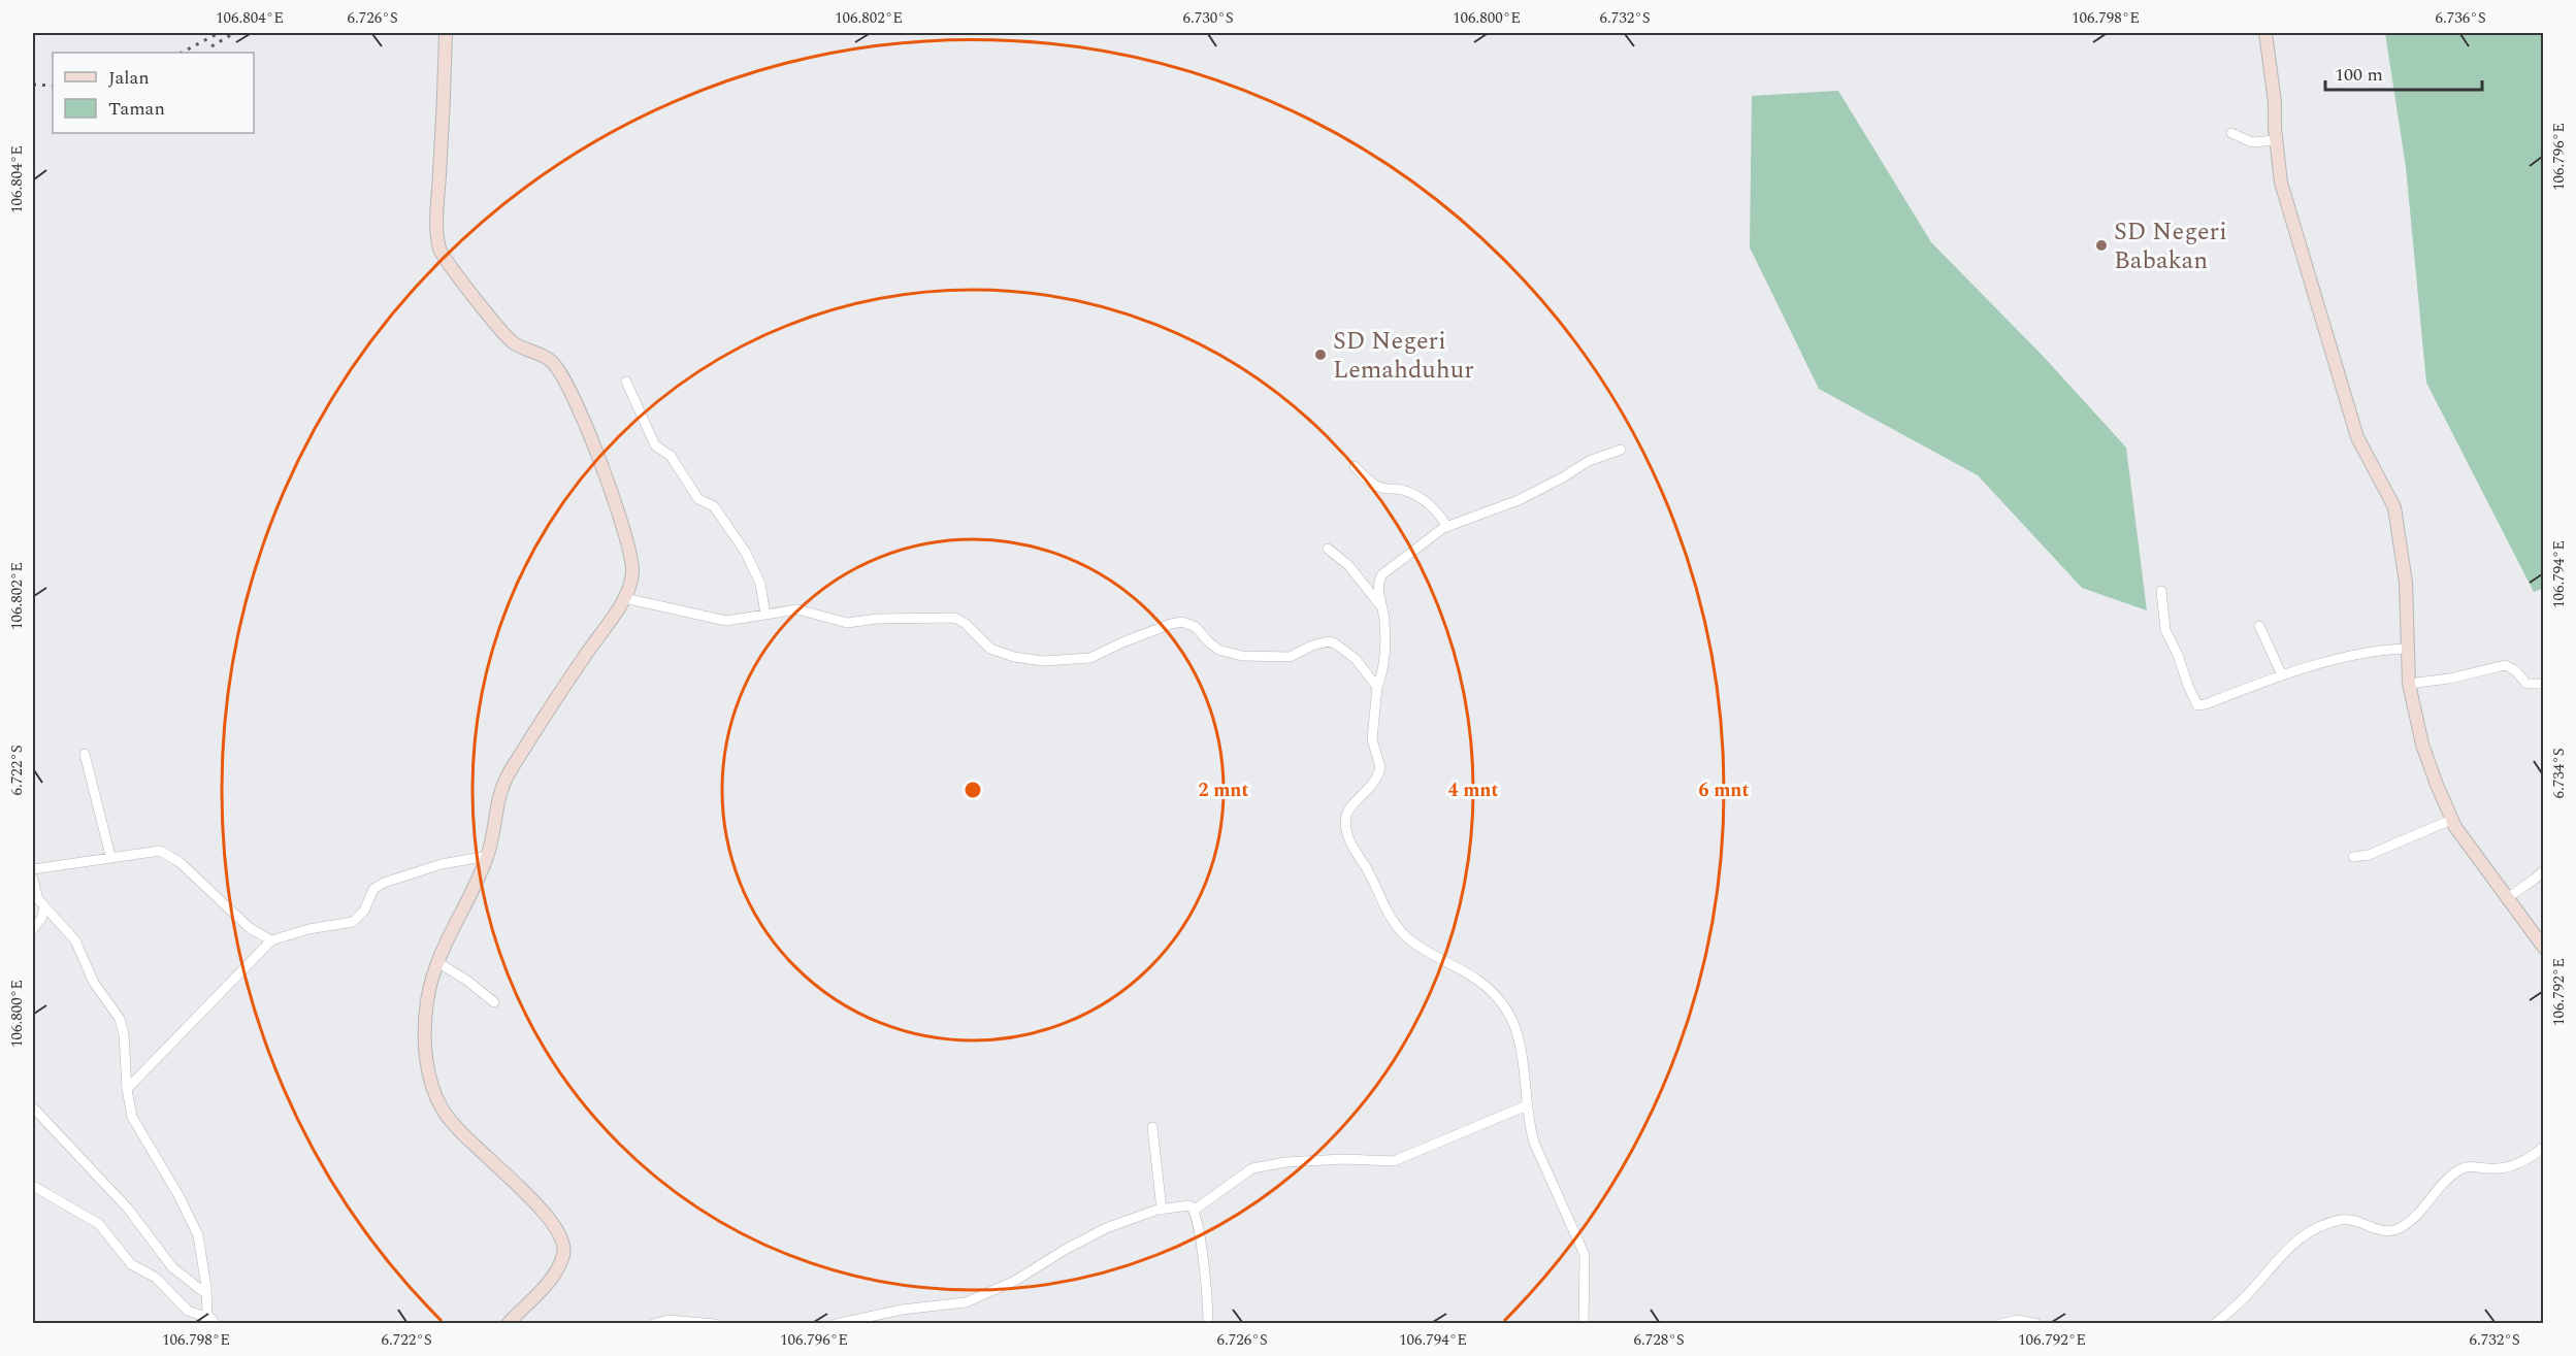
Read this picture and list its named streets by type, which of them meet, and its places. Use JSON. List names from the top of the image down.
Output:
{
  "places": ["SD Negeri Babakan", "SD Negeri Lemahduhur"],
  "legend": ["Jalan", "Taman"],
  "scale_bar": "100 m",
  "coordinates": [
    "106.804°E",
    "6.726°S",
    "106.802°E",
    "6.730°S",
    "106.800°E",
    "6.732°S",
    "106.798°E",
    "6.736°S",
    "106.796°E",
    "106.794°E",
    "6.722°S",
    "6.734°S",
    "106.792°E",
    "6.728°S"
  ],
  "rings": ["2 mnt", "4 mnt", "6 mnt"]
}
